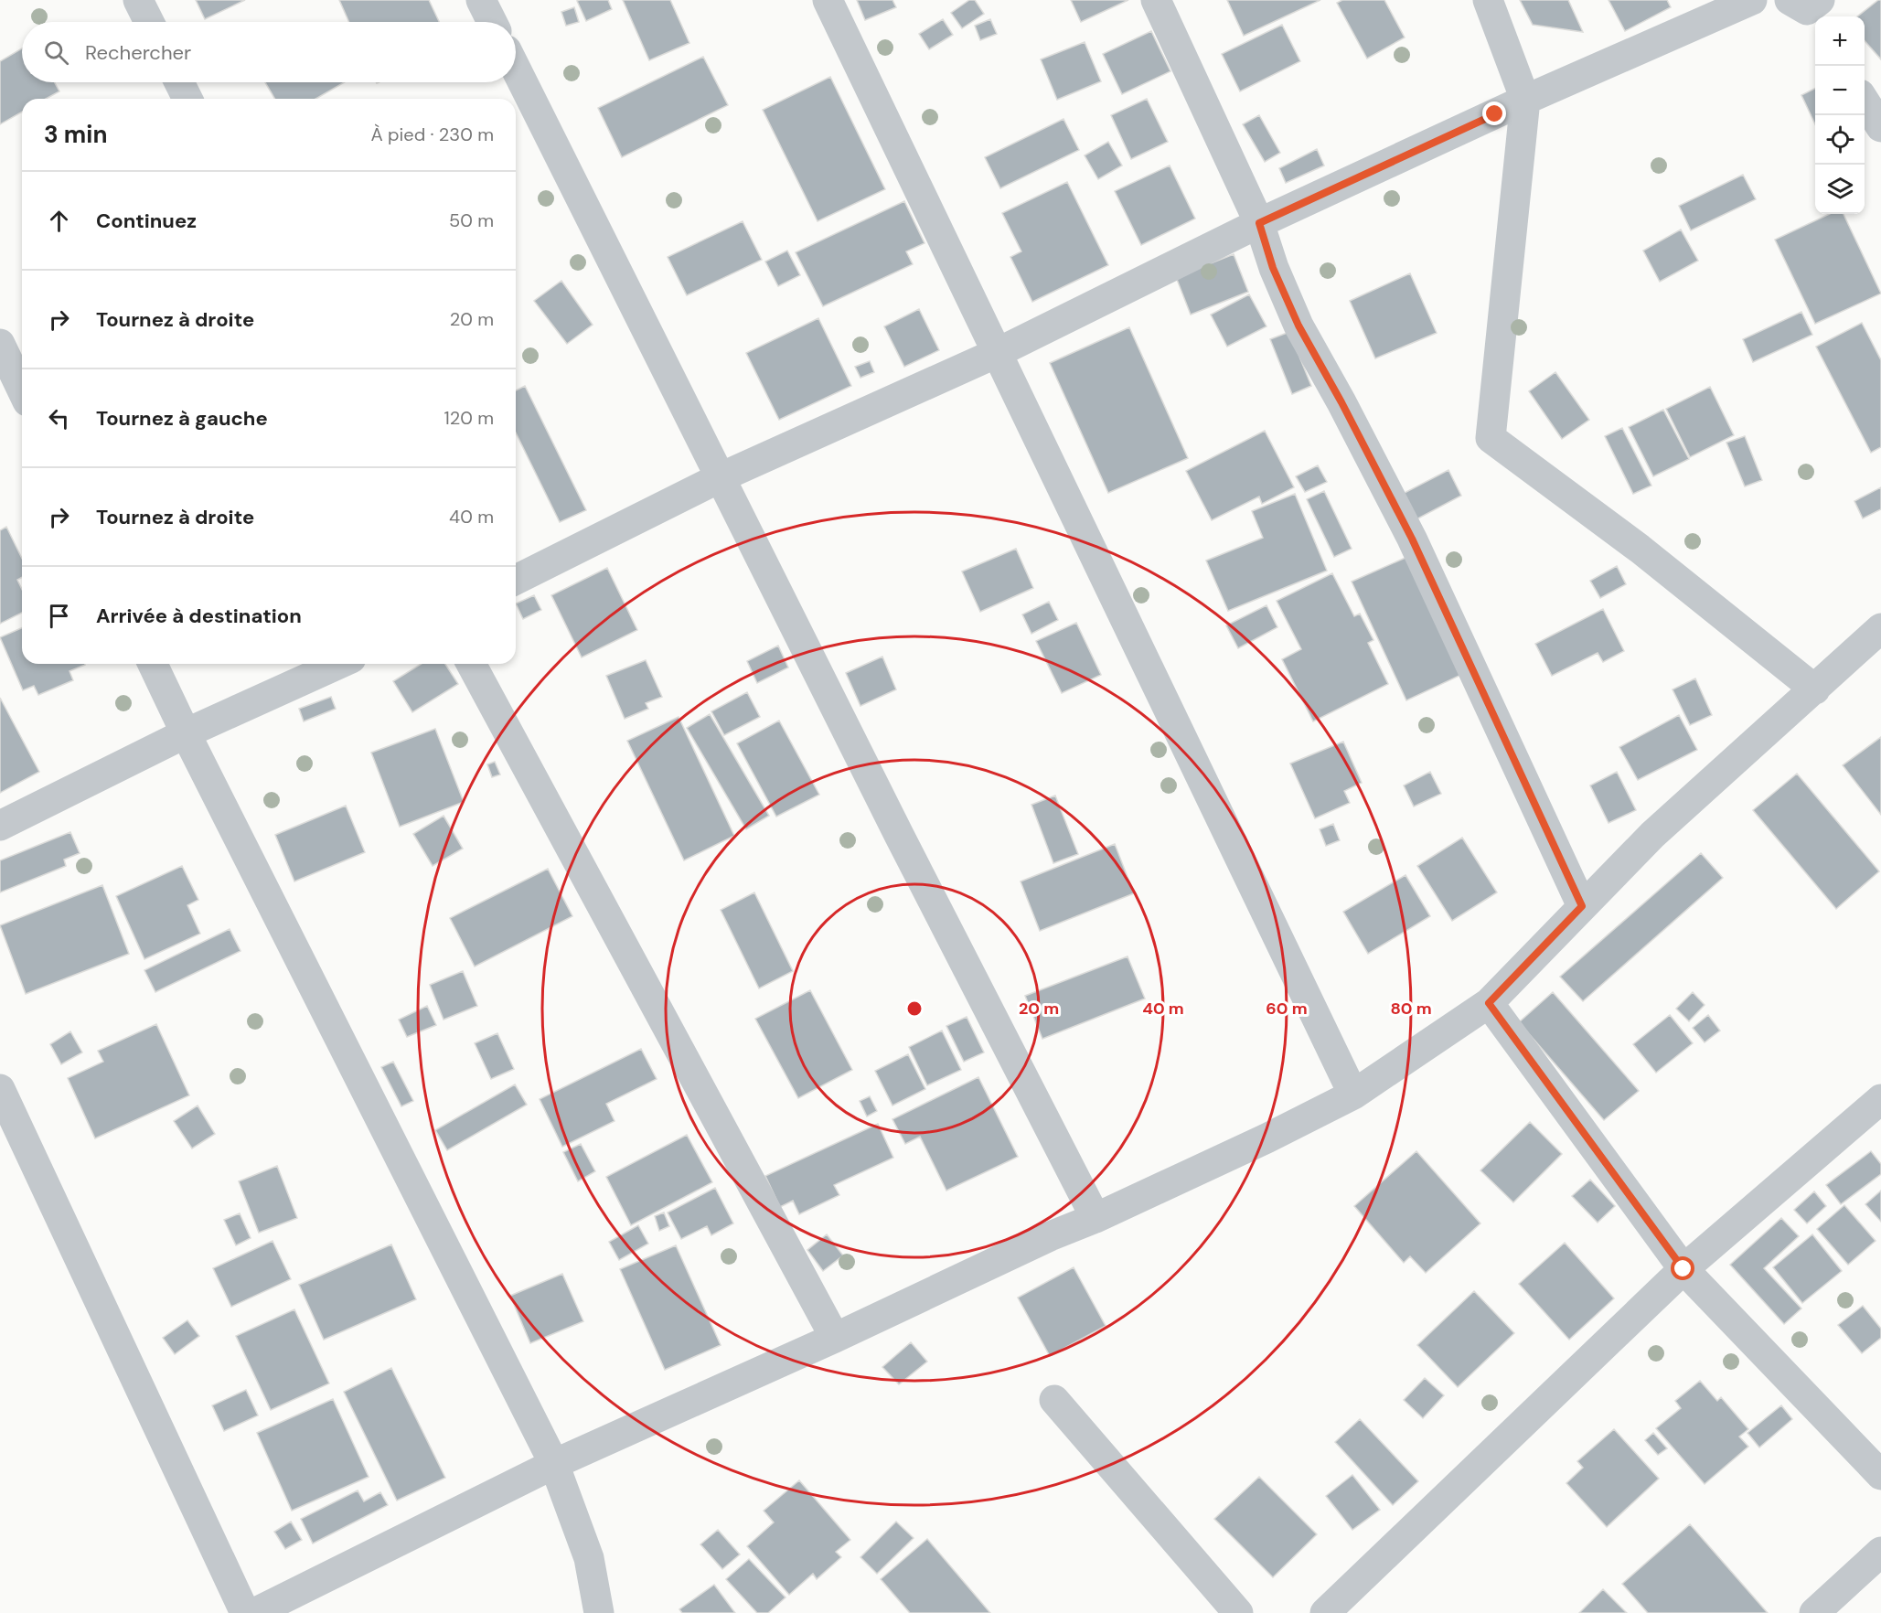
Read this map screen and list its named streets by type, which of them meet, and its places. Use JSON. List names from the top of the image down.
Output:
{
  "page": {
    "map_buttons": ["+", "−"],
    "search": "Rechercher",
    "heading": ["3 min", "À pied · 230 m"],
    "list": [
      ["Continuez", "50 m"],
      ["Tournez à droite", "20 m"],
      ["Tournez à gauche", "120 m"],
      ["Tournez à droite", "40 m"],
      "Arrivée à destination"
    ]
  },
  "rings": [
    "20 m",
    "40 m",
    "60 m",
    "80 m"
  ]
}
